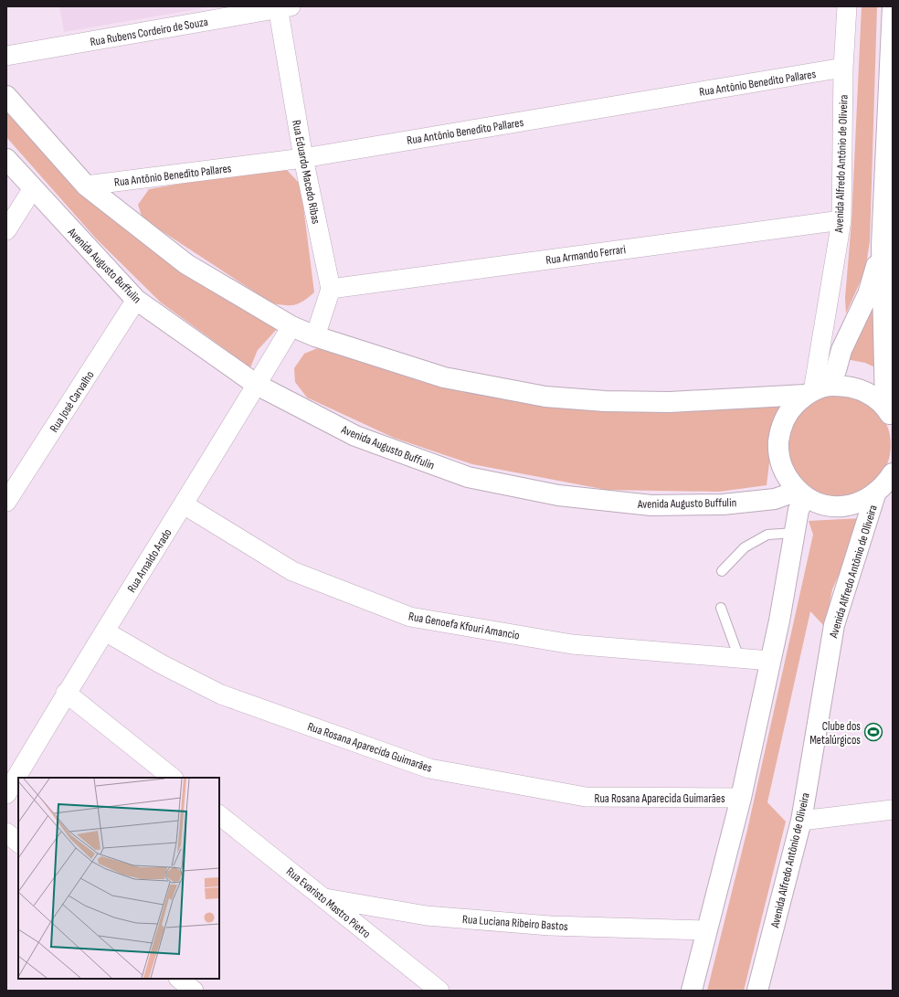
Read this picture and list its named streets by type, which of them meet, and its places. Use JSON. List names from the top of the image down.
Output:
{
  "streets": {
    "main road": ["Avenida Alfredo Antônio de Oliveira", "Avenida Augusto Buffulin"],
    "street": [
      "Rua Rubens Cordeiro de Souza",
      "Rua Antônio Benedito Pallares",
      "Rua Eduardo Macedo Ribas",
      "Rua Armando Ferrari",
      "Rua José Carvalho",
      "Rua Arnaldo Arado",
      "Rua Genoefa Kfouri Amancio",
      "Rua Rosana Aparecida Guimarães",
      "Rua Evaristo Mastro Pietro",
      "Rua Luciana Ribeiro Bastos"
    ]
  },
  "crossings": [
    ["Rua Rubens Cordeiro de Souza", "Rua Eduardo Macedo Ribas"],
    ["Rua Antônio Benedito Pallares", "Avenida Alfredo Antônio de Oliveira"],
    ["Rua Antônio Benedito Pallares", "Rua Eduardo Macedo Ribas"],
    ["Avenida Alfredo Antônio de Oliveira", "Rua Armando Ferrari"],
    ["Rua Eduardo Macedo Ribas", "Rua Armando Ferrari"],
    ["Avenida Augusto Buffulin", "Rua José Carvalho"],
    ["Avenida Augusto Buffulin", "Rua Arnaldo Arado"],
    ["Rua Arnaldo Arado", "Rua Genoefa Kfouri Amancio"],
    ["Rua Arnaldo Arado", "Rua Rosana Aparecida Guimarães"],
    ["Rua Evaristo Mastro Pietro", "Rua Luciana Ribeiro Bastos"]
  ],
  "places": {
    "sports": ["Clube dos Metalúrgicos"]
  }
}
